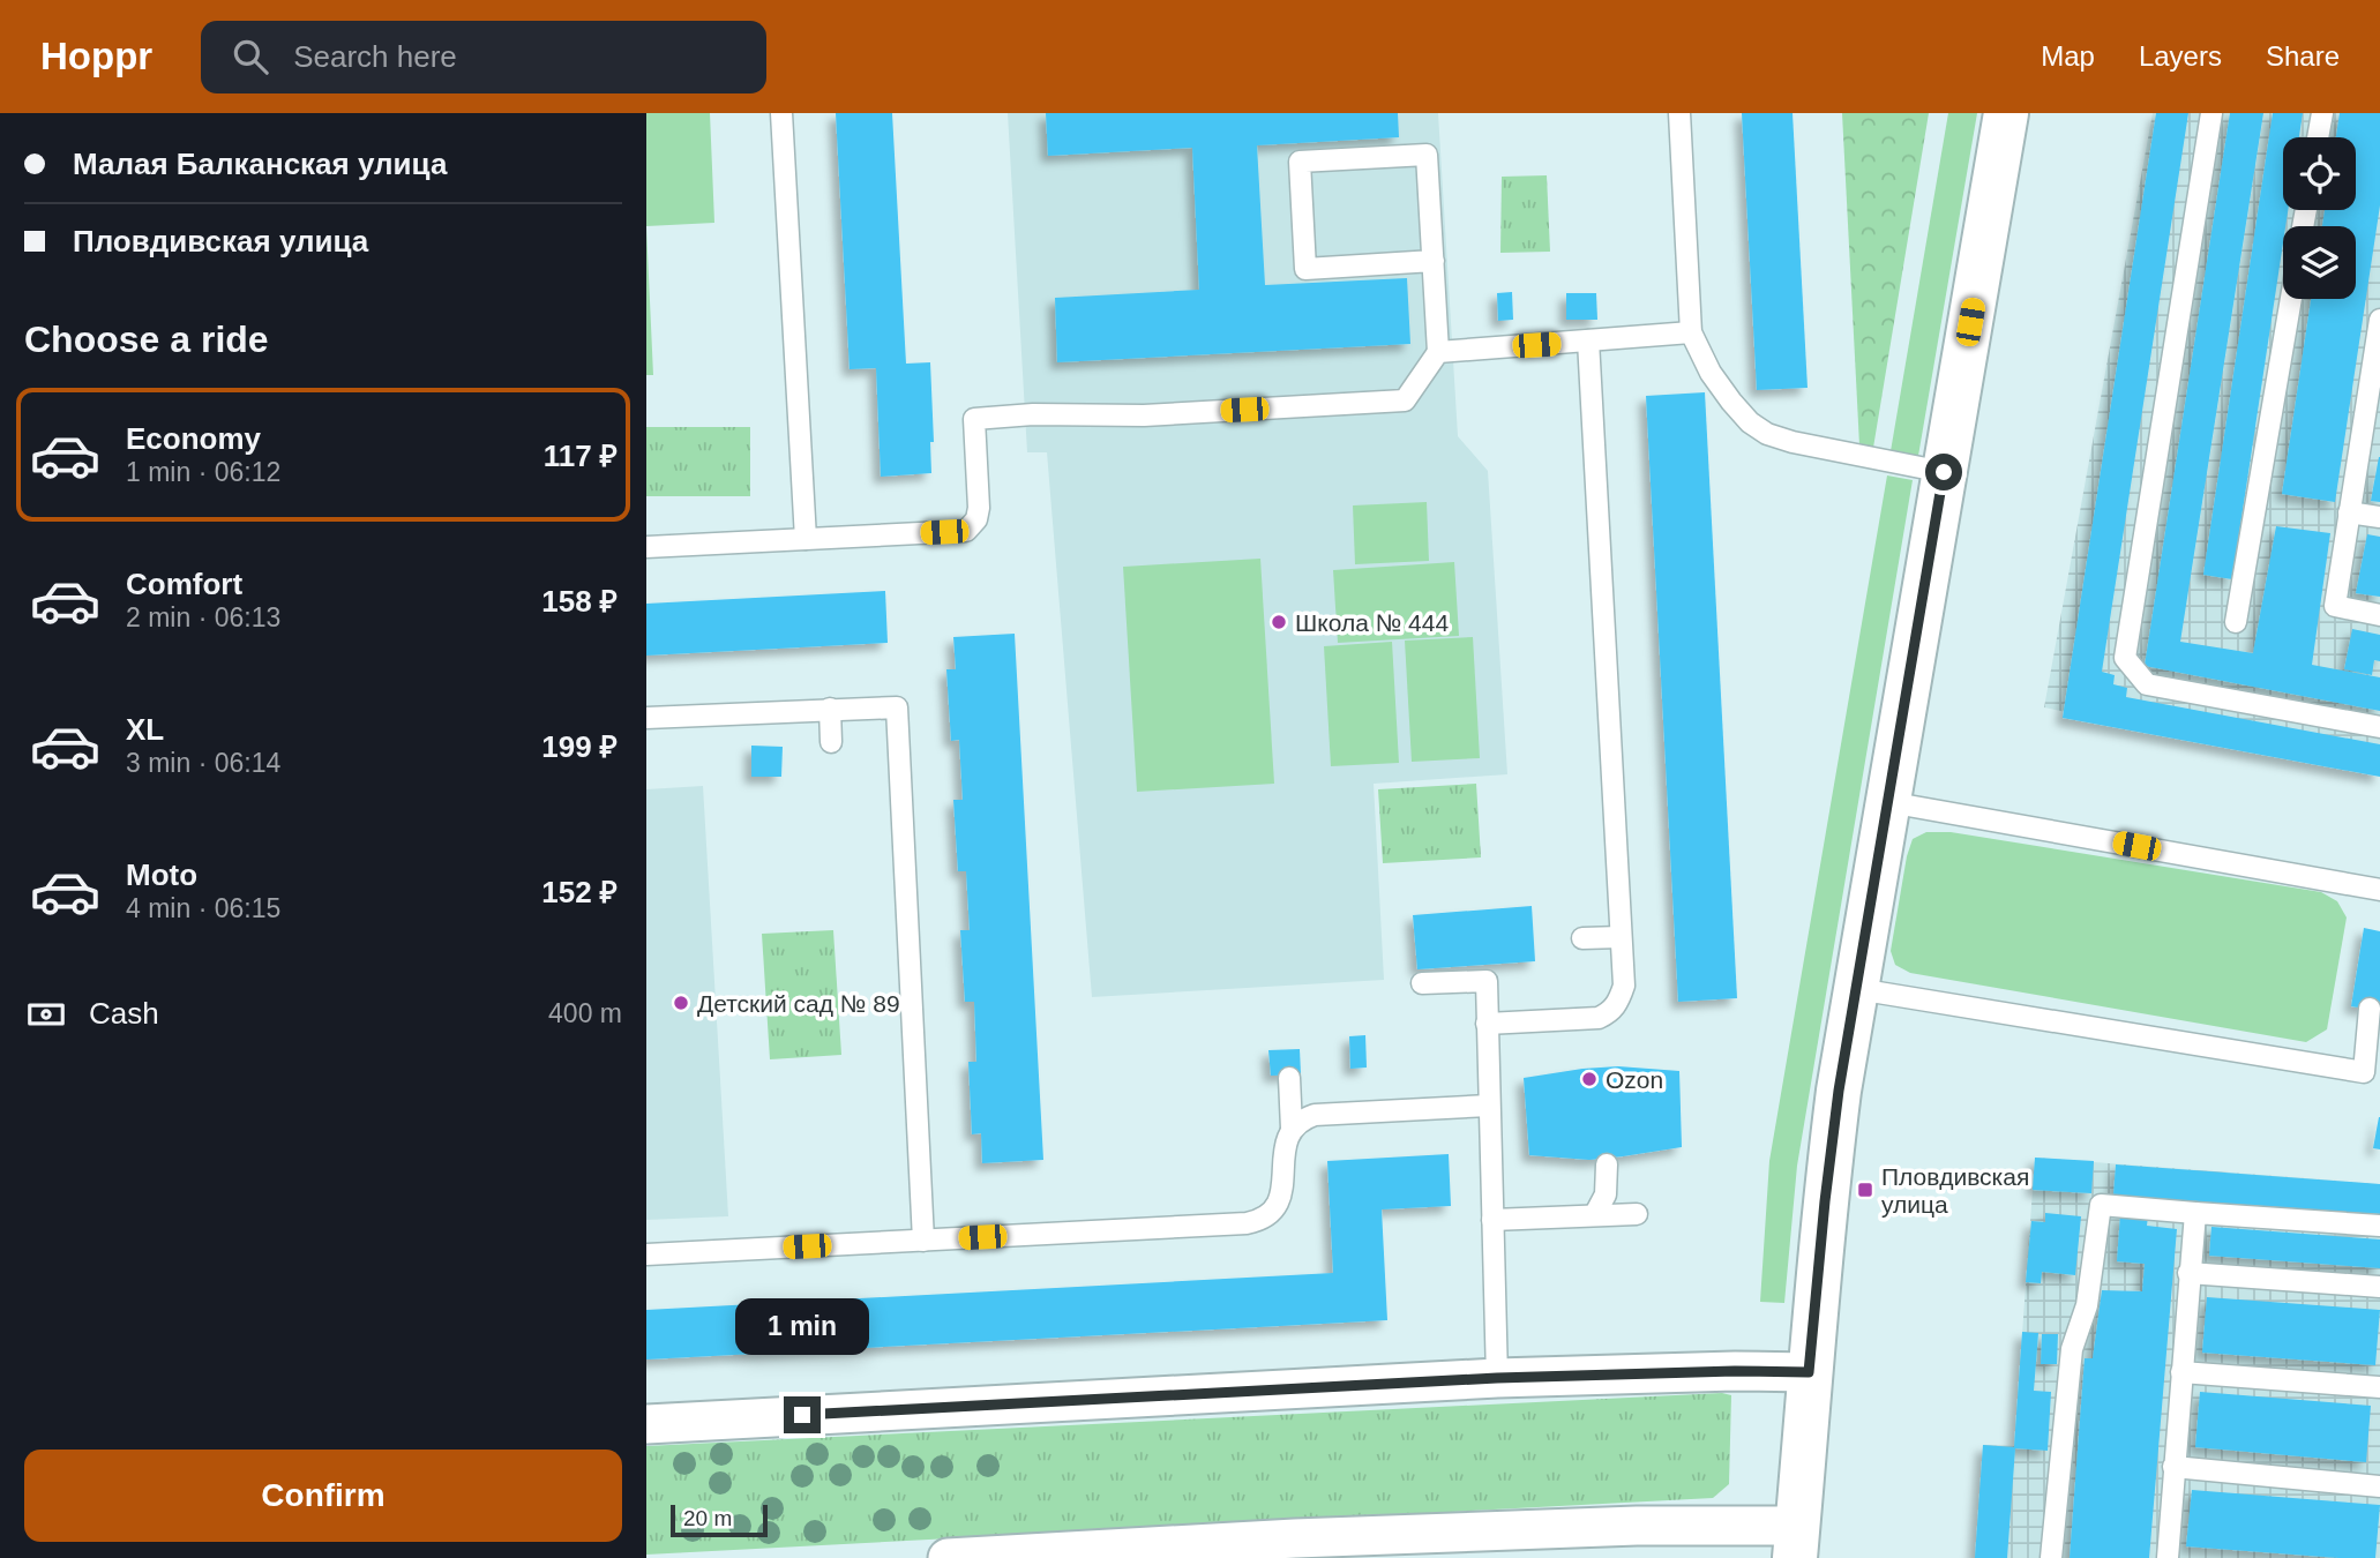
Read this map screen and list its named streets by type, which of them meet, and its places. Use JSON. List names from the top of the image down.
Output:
{
  "places": {
    "other": ["Школа № 444", "Детский сад № 89", "Ozon"],
    "transit": ["Пловдивская улица"]
  },
  "scale_bar": "20 m",
  "page": {
    "header": "Hoppr",
    "search": "Search here",
    "nav": ["Map", "Layers", "Share"],
    "banner": ["Малая Балканская улица", "Пловдивская улица"],
    "heading": "Choose a ride",
    "list": [
      {
        "name": "Economy",
        "note": "1 min · 06:12",
        "value": "117 ₽"
      },
      {
        "name": "Comfort",
        "note": "2 min · 06:13",
        "value": "158 ₽"
      },
      {
        "name": "XL",
        "note": "3 min · 06:14",
        "value": "199 ₽"
      },
      {
        "name": "Moto",
        "note": "4 min · 06:15",
        "value": "152 ₽"
      }
    ],
    "pay": ["Cash", "400 m"],
    "bubble": "1 min",
    "buttons": "Confirm",
    "scale": "20 m"
  }
}
